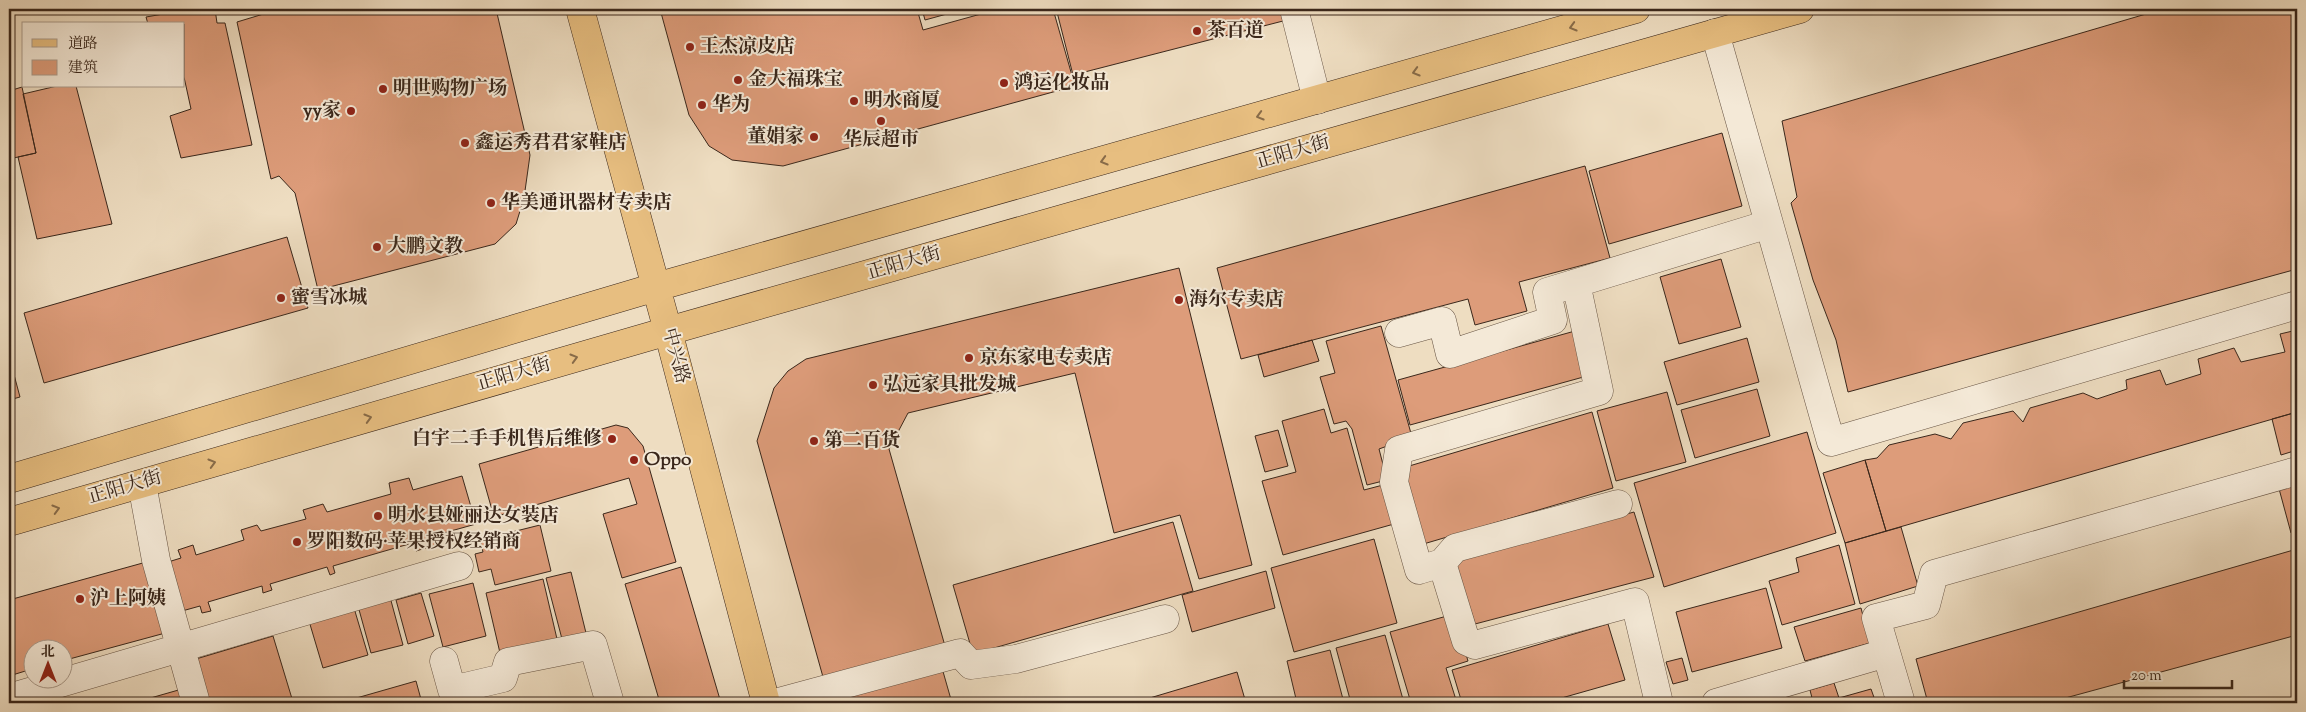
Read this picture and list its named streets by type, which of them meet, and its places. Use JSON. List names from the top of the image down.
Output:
{
  "streets": {
    "main road": ["正阳大街", "中兴路"]
  },
  "crossings": [
    ["正阳大街", "中兴路"]
  ],
  "places": [
    "茶百道",
    "王杰凉皮店",
    "金大福珠宝",
    "鸿运化妆品",
    "明世购物广场",
    "明水商厦",
    "华为",
    "yy家",
    "华辰超市",
    "董娟家",
    "鑫运秀君君家鞋店",
    "华美通讯器材专卖店",
    "大鹏文教",
    "蜜雪冰城",
    "海尔专卖店",
    "京东家电专卖店",
    "弘远家具批发城",
    "白宇二手手机售后维修",
    "第二百货",
    "Oppo",
    "明水县娅丽达女装店",
    "罗阳数码·苹果授权经销商",
    "沪上阿姨"
  ],
  "legend": ["道路", "建筑"],
  "scale_bar": "20 m",
  "north": "top"
}
